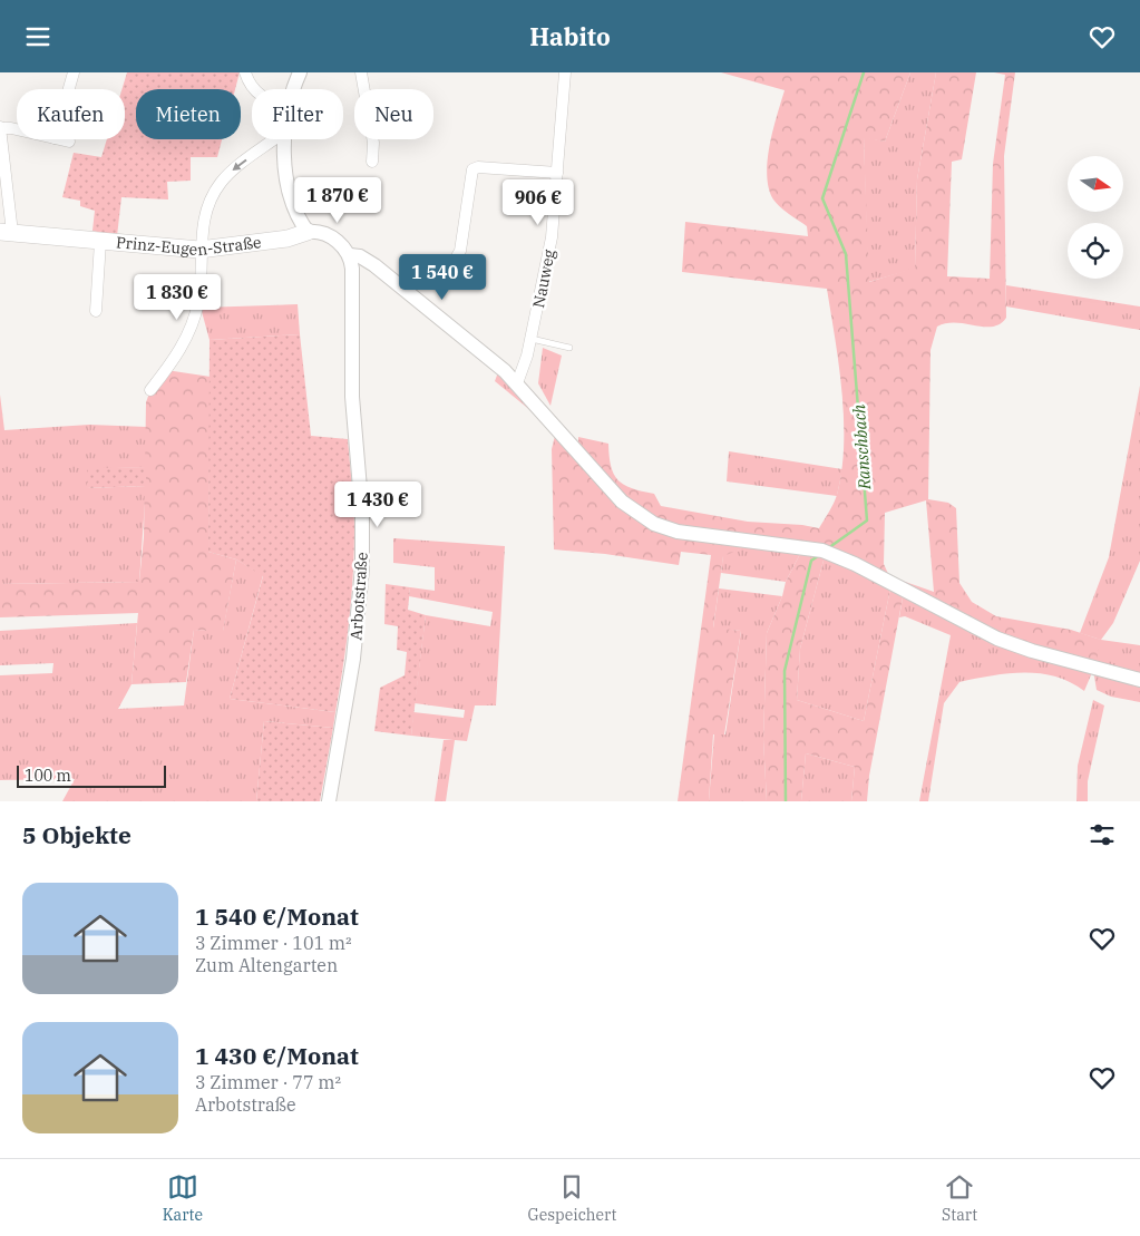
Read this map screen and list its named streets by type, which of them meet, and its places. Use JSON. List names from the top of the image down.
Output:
{
  "streets": {
    "main road": ["Prinz-Eugen-Straße"],
    "street": ["Nauweg", "Arbotstraße"]
  },
  "water": ["Ranschbach"],
  "scale_bar": "100 m",
  "north": "right",
  "page": {
    "header": "Habito",
    "chip": [
      "Kaufen",
      "Mieten",
      "Filter",
      "Neu"
    ],
    "price": [
      "1 870 €",
      "906 €",
      "1 540 €",
      "1 830 €",
      "1 430 €"
    ],
    "scale": "100 m",
    "heading": "5 Objekte",
    "list": [
      {
        "name": "1 540 €/Monat",
        "note": "3 Zimmer · 101 m² · Zum Altengarten"
      },
      {
        "name": "1 430 €/Monat",
        "note": "3 Zimmer · 77 m² · Arbotstraße"
      }
    ],
    "tabs": ["Karte", "Gespeichert", "Start"]
  }
}
